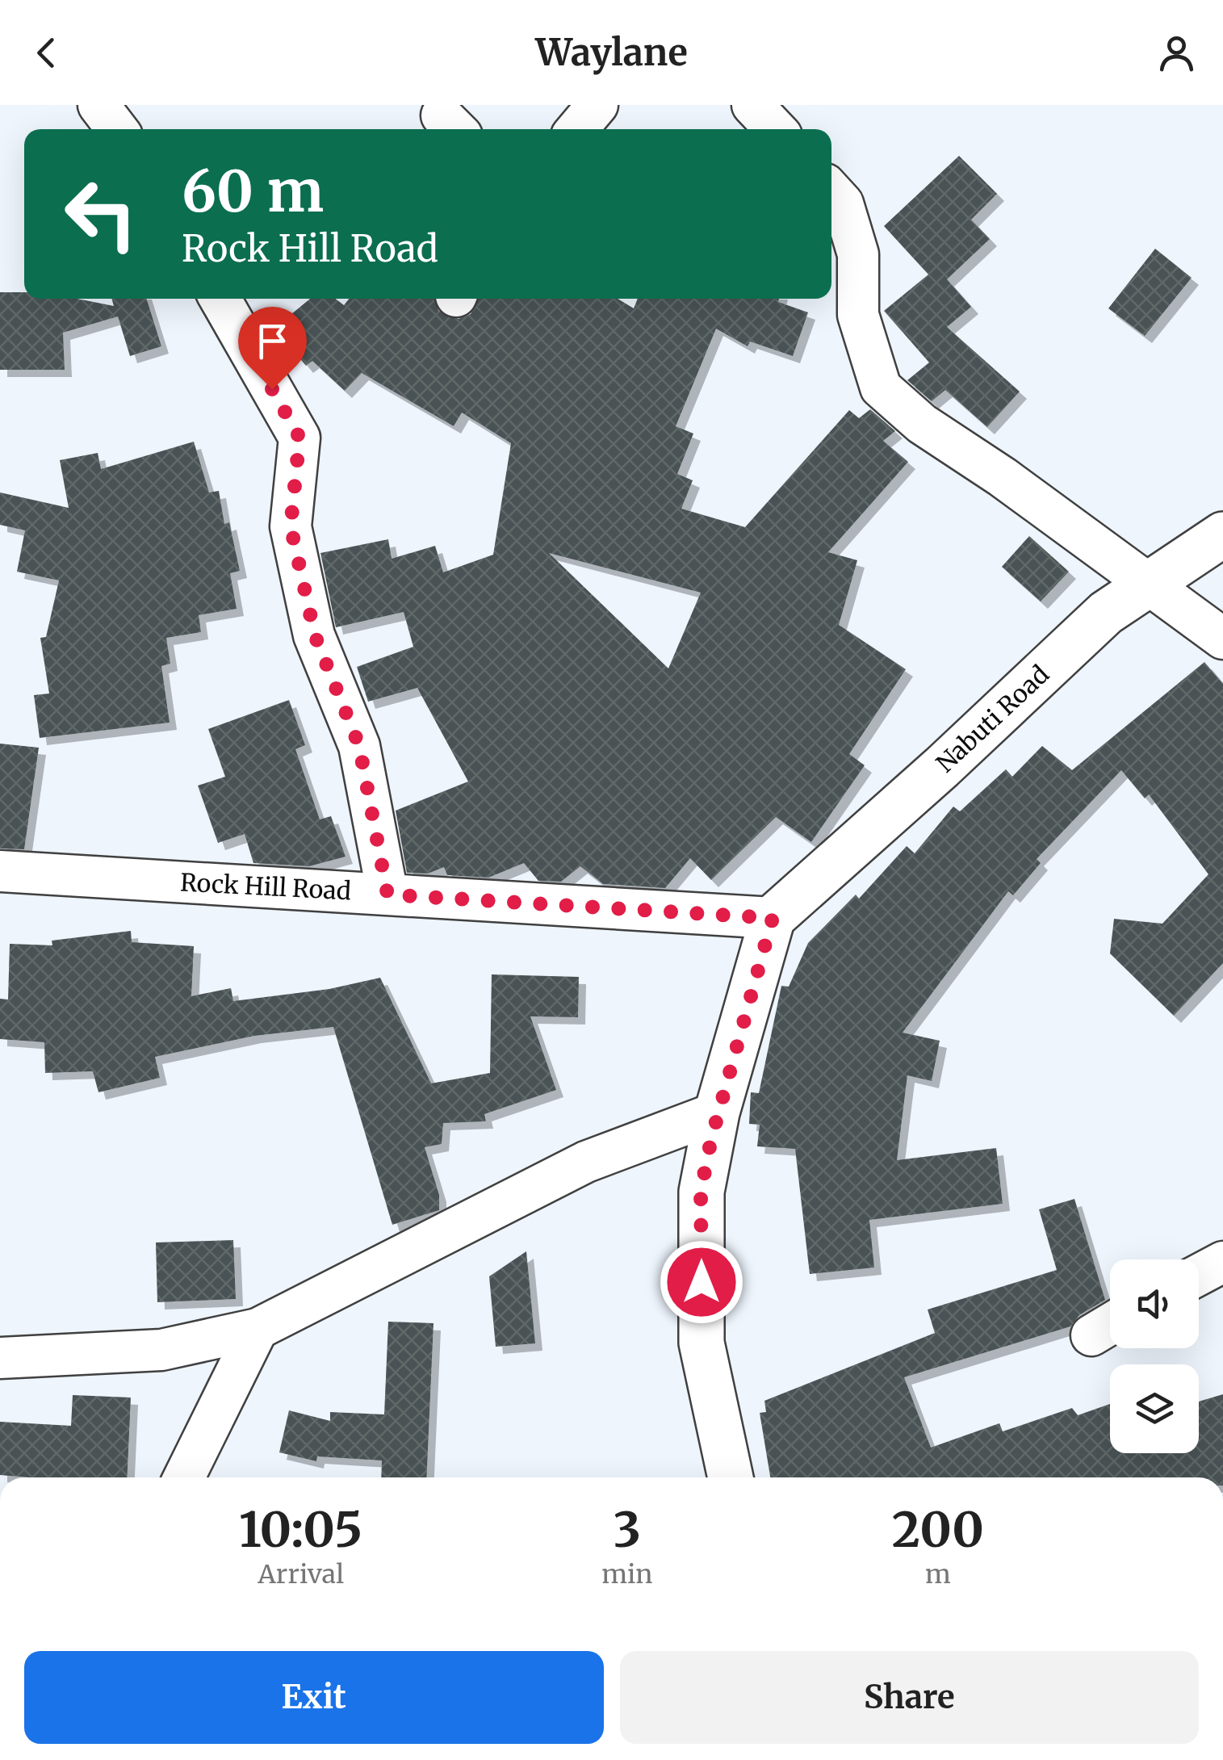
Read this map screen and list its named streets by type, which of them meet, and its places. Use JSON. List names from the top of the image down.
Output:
{
  "streets": {
    "street": ["Nabuti Road", "Rock Hill Road"]
  },
  "crossings": [
    ["Nabuti Road", "Rock Hill Road"]
  ],
  "page": {
    "header": "Waylane",
    "turn": ["60 m", "Rock Hill Road"],
    "eta": [
      "10:05",
      "Arrival",
      "3",
      "min",
      "200",
      "m"
    ],
    "buttons": ["Exit", "Share"]
  }
}
